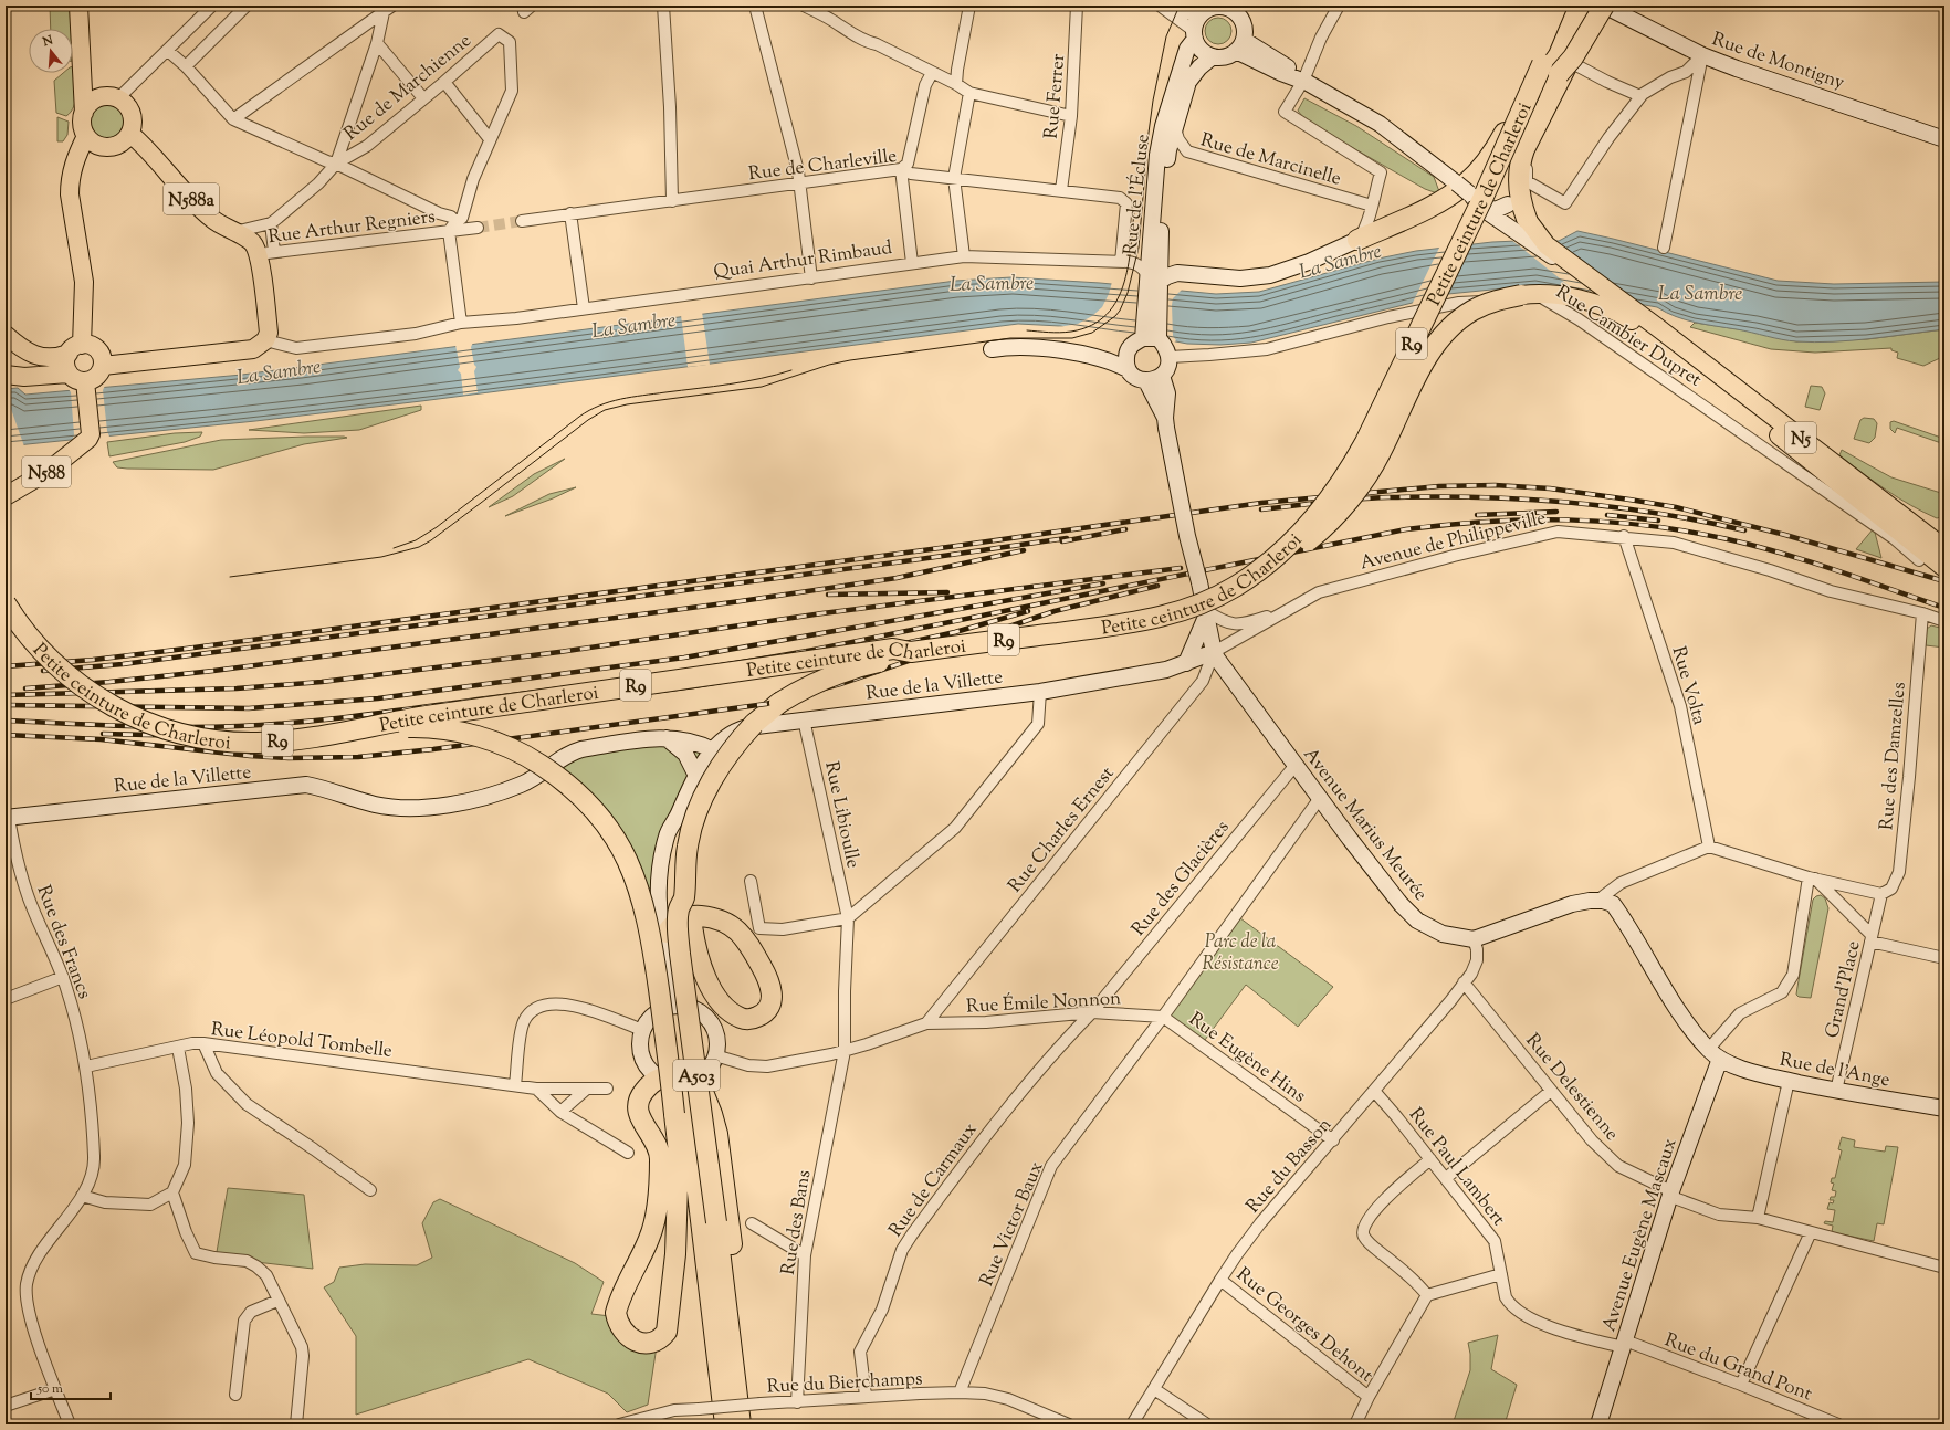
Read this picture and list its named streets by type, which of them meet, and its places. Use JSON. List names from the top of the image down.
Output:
{
  "streets": {
    "highway": ["Petite ceinture de Charleroi", "R9", "A503"],
    "main road": [
      "Rue de Montigny",
      "Rue de l'Écluse",
      "N588a",
      "N5",
      "N588",
      "Rue de la Villette",
      "Avenue Marius Meurée",
      "Rue de l'Ange",
      "Avenue Eugène Mascaux"
    ],
    "street": [
      "Rue de Marchienne",
      "Rue Ferrer",
      "Rue de Marcinelle",
      "Rue de Charleville",
      "Rue Arthur Regniers",
      "Quai Arthur Rimbaud",
      "Rue Cambier Dupret",
      "Avenue de Philippeville",
      "Rue Volta",
      "Rue des Damzelles",
      "Rue Libioulle",
      "Rue Charles Ernest",
      "Rue des Glacières",
      "Rue des Francs",
      "Grand'Place",
      "Rue Émile Nonnon",
      "Rue Léopold Tombelle",
      "Rue Eugène Hins",
      "Rue Delestienne",
      "Rue du Basson",
      "Rue Paul Lambert",
      "Rue de Carmaux",
      "Rue des Bans",
      "Rue Victor Baux",
      "Rue Georges Dehont",
      "Rue du Grand Pont",
      "Rue du Bierchamps"
    ]
  },
  "crossings": [
    ["Rue Ferrer", "Rue de Charleville"],
    ["Rue de Marcinelle", "Rue de l'Écluse"],
    ["Rue de Charleville", "Rue de l'Écluse"],
    ["Rue de l'Écluse", "Quai Arthur Rimbaud"],
    ["Rue de l'Écluse", "N5"],
    ["N588a", "Rue Arthur Regniers"],
    ["N588a", "Quai Arthur Rimbaud"],
    ["Petite ceinture de Charleroi", "N5"],
    ["Rue Cambier Dupret", "Avenue Marius Meurée"],
    ["Avenue de Philippeville", "Rue de la Villette"],
    ["Avenue de Philippeville", "Rue Volta"],
    ["Avenue de Philippeville", "Rue des Damzelles"],
    ["Avenue de Philippeville", "Avenue Marius Meurée"],
    ["Avenue de Philippeville", "Rue Charles Ernest"],
    ["Rue de la Villette", "Rue Libioulle"],
    ["Rue de la Villette", "Avenue Marius Meurée"],
    ["Rue de la Villette", "Rue Charles Ernest"],
    ["Rue de la Villette", "Rue des Francs"],
    ["Rue des Damzelles", "Grand'Place"],
    ["Rue Libioulle", "Rue des Bans"],
    ["Avenue Marius Meurée", "Rue Charles Ernest"],
    ["Avenue Marius Meurée", "Rue des Glacières"],
    ["Avenue Marius Meurée", "Rue du Basson"],
    ["Avenue Marius Meurée", "Rue Victor Baux"],
    ["Rue Charles Ernest", "Rue Émile Nonnon"],
    ["Rue des Glacières", "Rue Émile Nonnon"],
    ["Rue des Glacières", "Rue de Carmaux"],
    ["Rue des Francs", "Rue Léopold Tombelle"],
    ["Grand'Place", "Rue de l'Ange"],
    ["Rue Émile Nonnon", "Rue Eugène Hins"],
    ["Rue Émile Nonnon", "Rue de Carmaux"],
    ["Rue Émile Nonnon", "Rue Victor Baux"],
    ["Rue Eugène Hins", "Rue du Basson"],
    ["Rue Eugène Hins", "Rue Victor Baux"],
    ["Rue de l'Ange", "Avenue Eugène Mascaux"],
    ["Rue Delestienne", "Rue du Basson"],
    ["Rue Delestienne", "Avenue Eugène Mascaux"],
    ["Rue du Basson", "Rue Paul Lambert"],
    ["Rue du Basson", "Rue Georges Dehont"],
    ["Rue Paul Lambert", "Avenue Eugène Mascaux"],
    ["Rue Paul Lambert", "Rue du Grand Pont"],
    ["Rue de Carmaux", "Rue du Bierchamps"],
    ["Rue des Bans", "Rue du Bierchamps"],
    ["Rue Victor Baux", "Rue du Bierchamps"],
    ["Avenue Eugène Mascaux", "Rue du Grand Pont"]
  ],
  "water": ["La Sambre"],
  "parks": ["Parc de la Résistance"],
  "scale_bar": "50 m",
  "north": "top"
}
